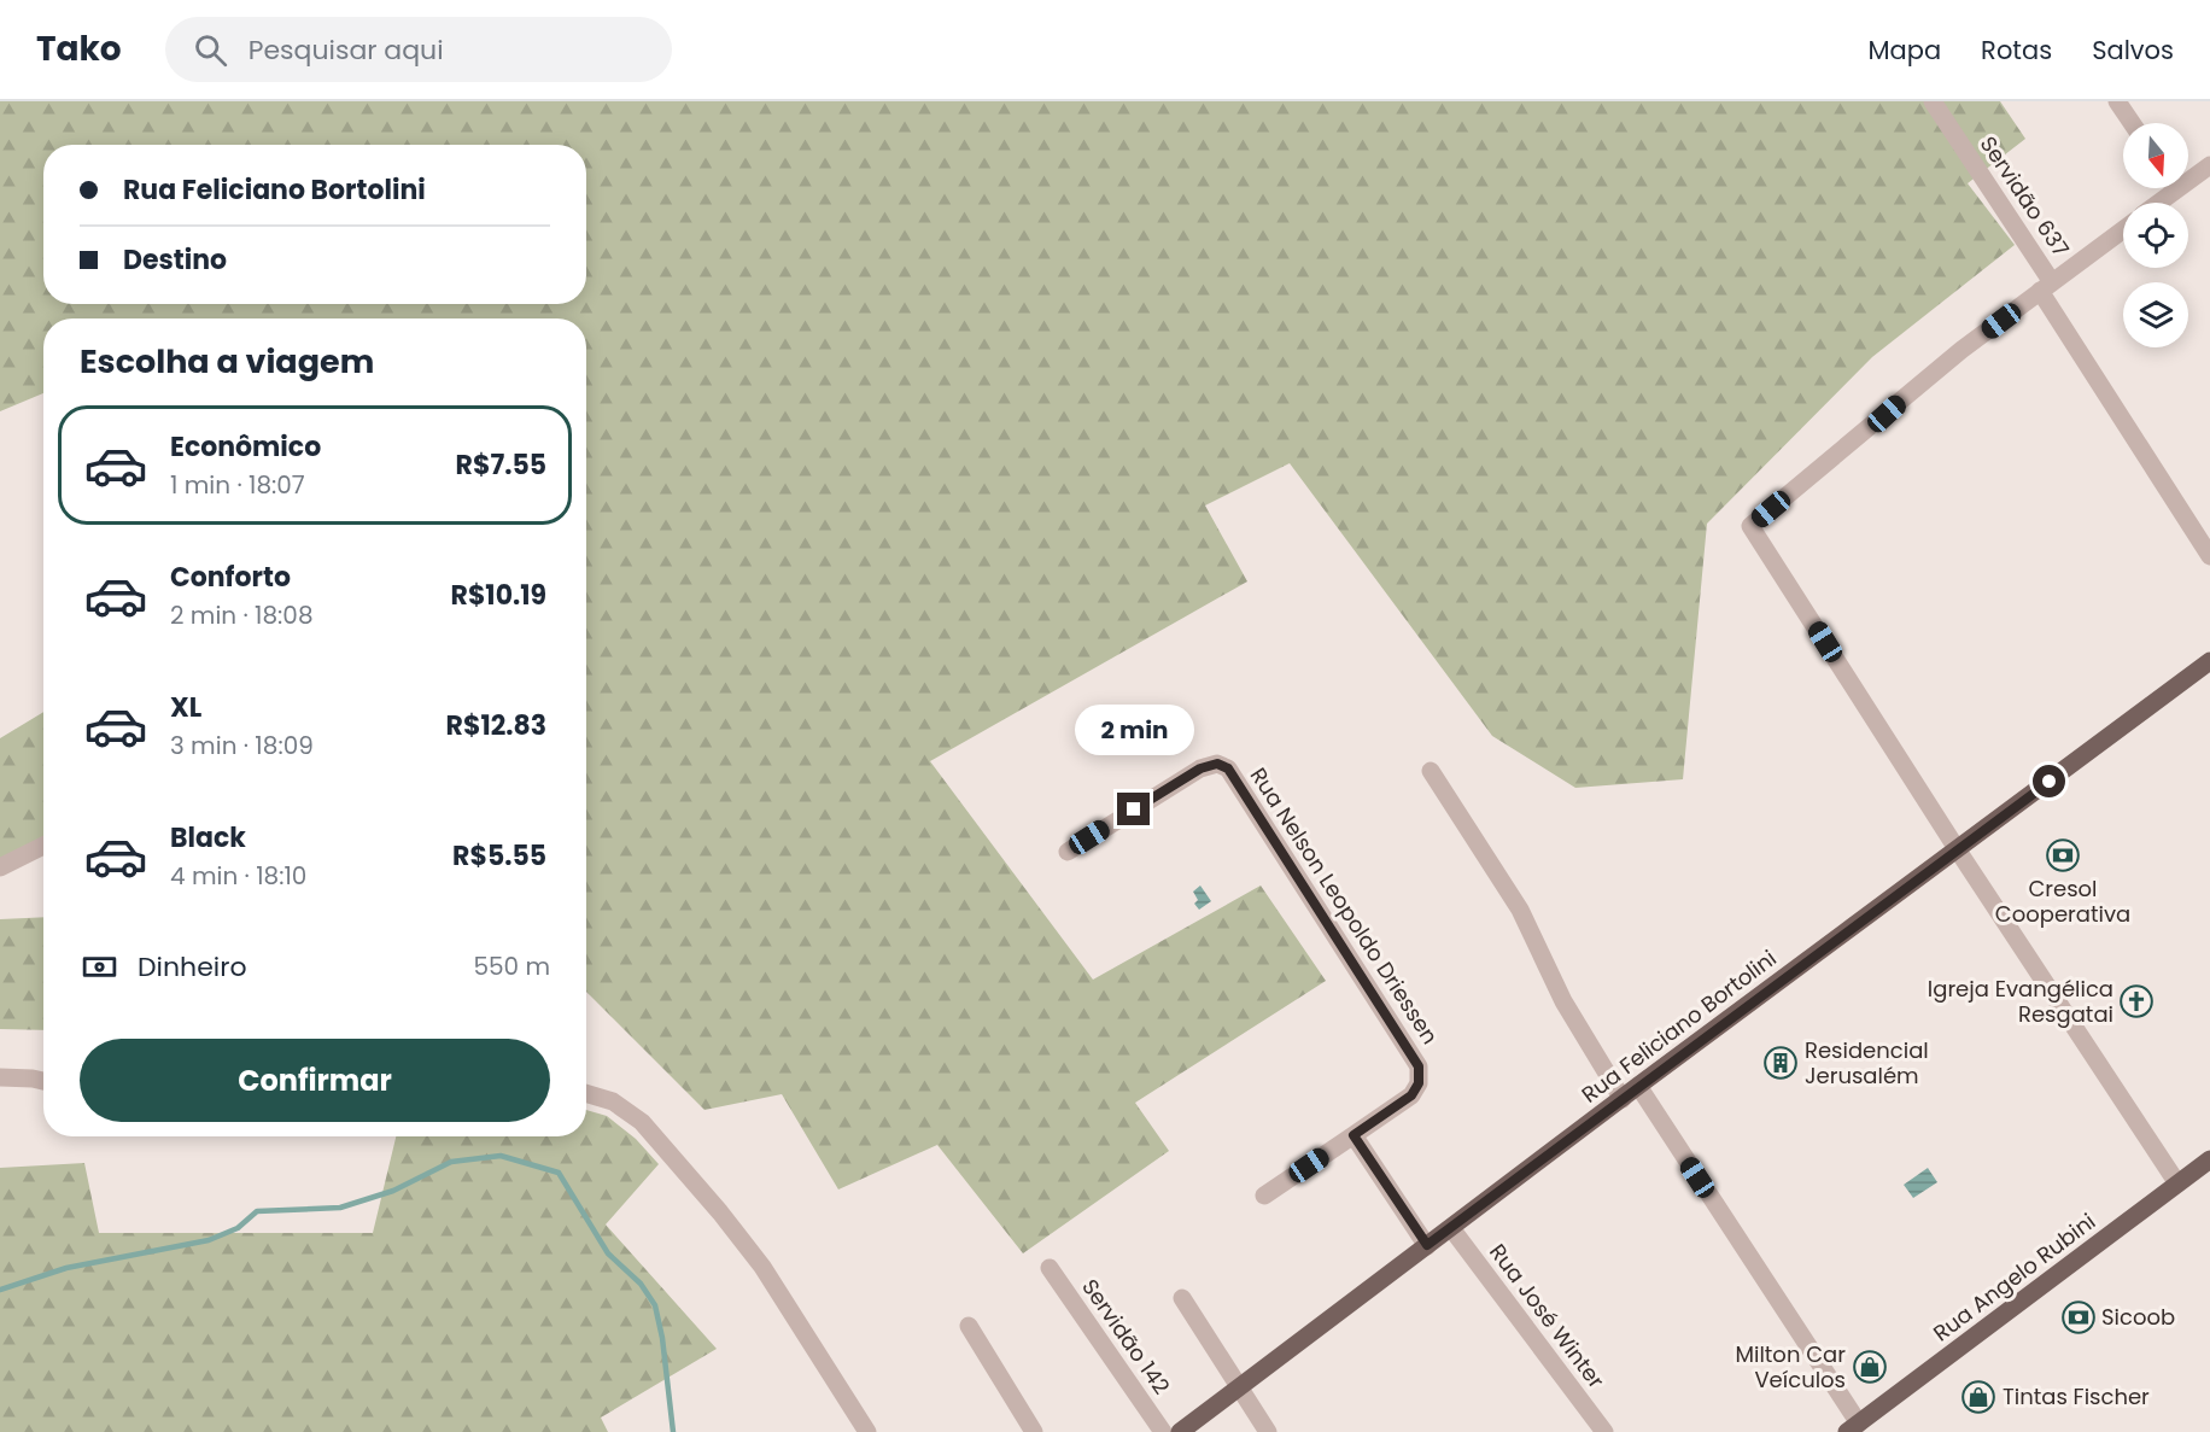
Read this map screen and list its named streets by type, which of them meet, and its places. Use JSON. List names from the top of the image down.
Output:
{
  "streets": {
    "main road": ["Rua Feliciano Bortolini", "Rua Angelo Rubini"],
    "street": [
      "Servidão 637",
      "Rua Nelson Leopoldo Driessen",
      "Rua José Winter",
      "Servidão 142"
    ]
  },
  "crossings": [
    ["Rua Feliciano Bortolini", "Rua José Winter"]
  ],
  "places": {
    "bank": ["Cresol Cooperativa", "Sicoob"],
    "church": ["Igreja Evangélica Resgatai"],
    "building": ["Residencial Jerusalém"],
    "shop": ["Milton Car Veículos", "Tintas Fischer"]
  },
  "north": "bottom",
  "page": {
    "header": "Tako",
    "search": "Pesquisar aqui",
    "nav": ["Mapa", "Rotas", "Salvos"],
    "banner": ["Rua Feliciano Bortolini", "Destino"],
    "heading": "Escolha a viagem",
    "list": [
      {
        "name": "Econômico",
        "note": "1 min · 18:07",
        "value": "R$7.55"
      },
      {
        "name": "Conforto",
        "note": "2 min · 18:08",
        "value": "R$10.19"
      },
      {
        "name": "XL",
        "note": "3 min · 18:09",
        "value": "R$12.83"
      },
      {
        "name": "Black",
        "note": "4 min · 18:10",
        "value": "R$5.55"
      }
    ],
    "bubble": "2 min",
    "pay": ["Dinheiro", "550 m"],
    "buttons": "Confirmar"
  }
}
